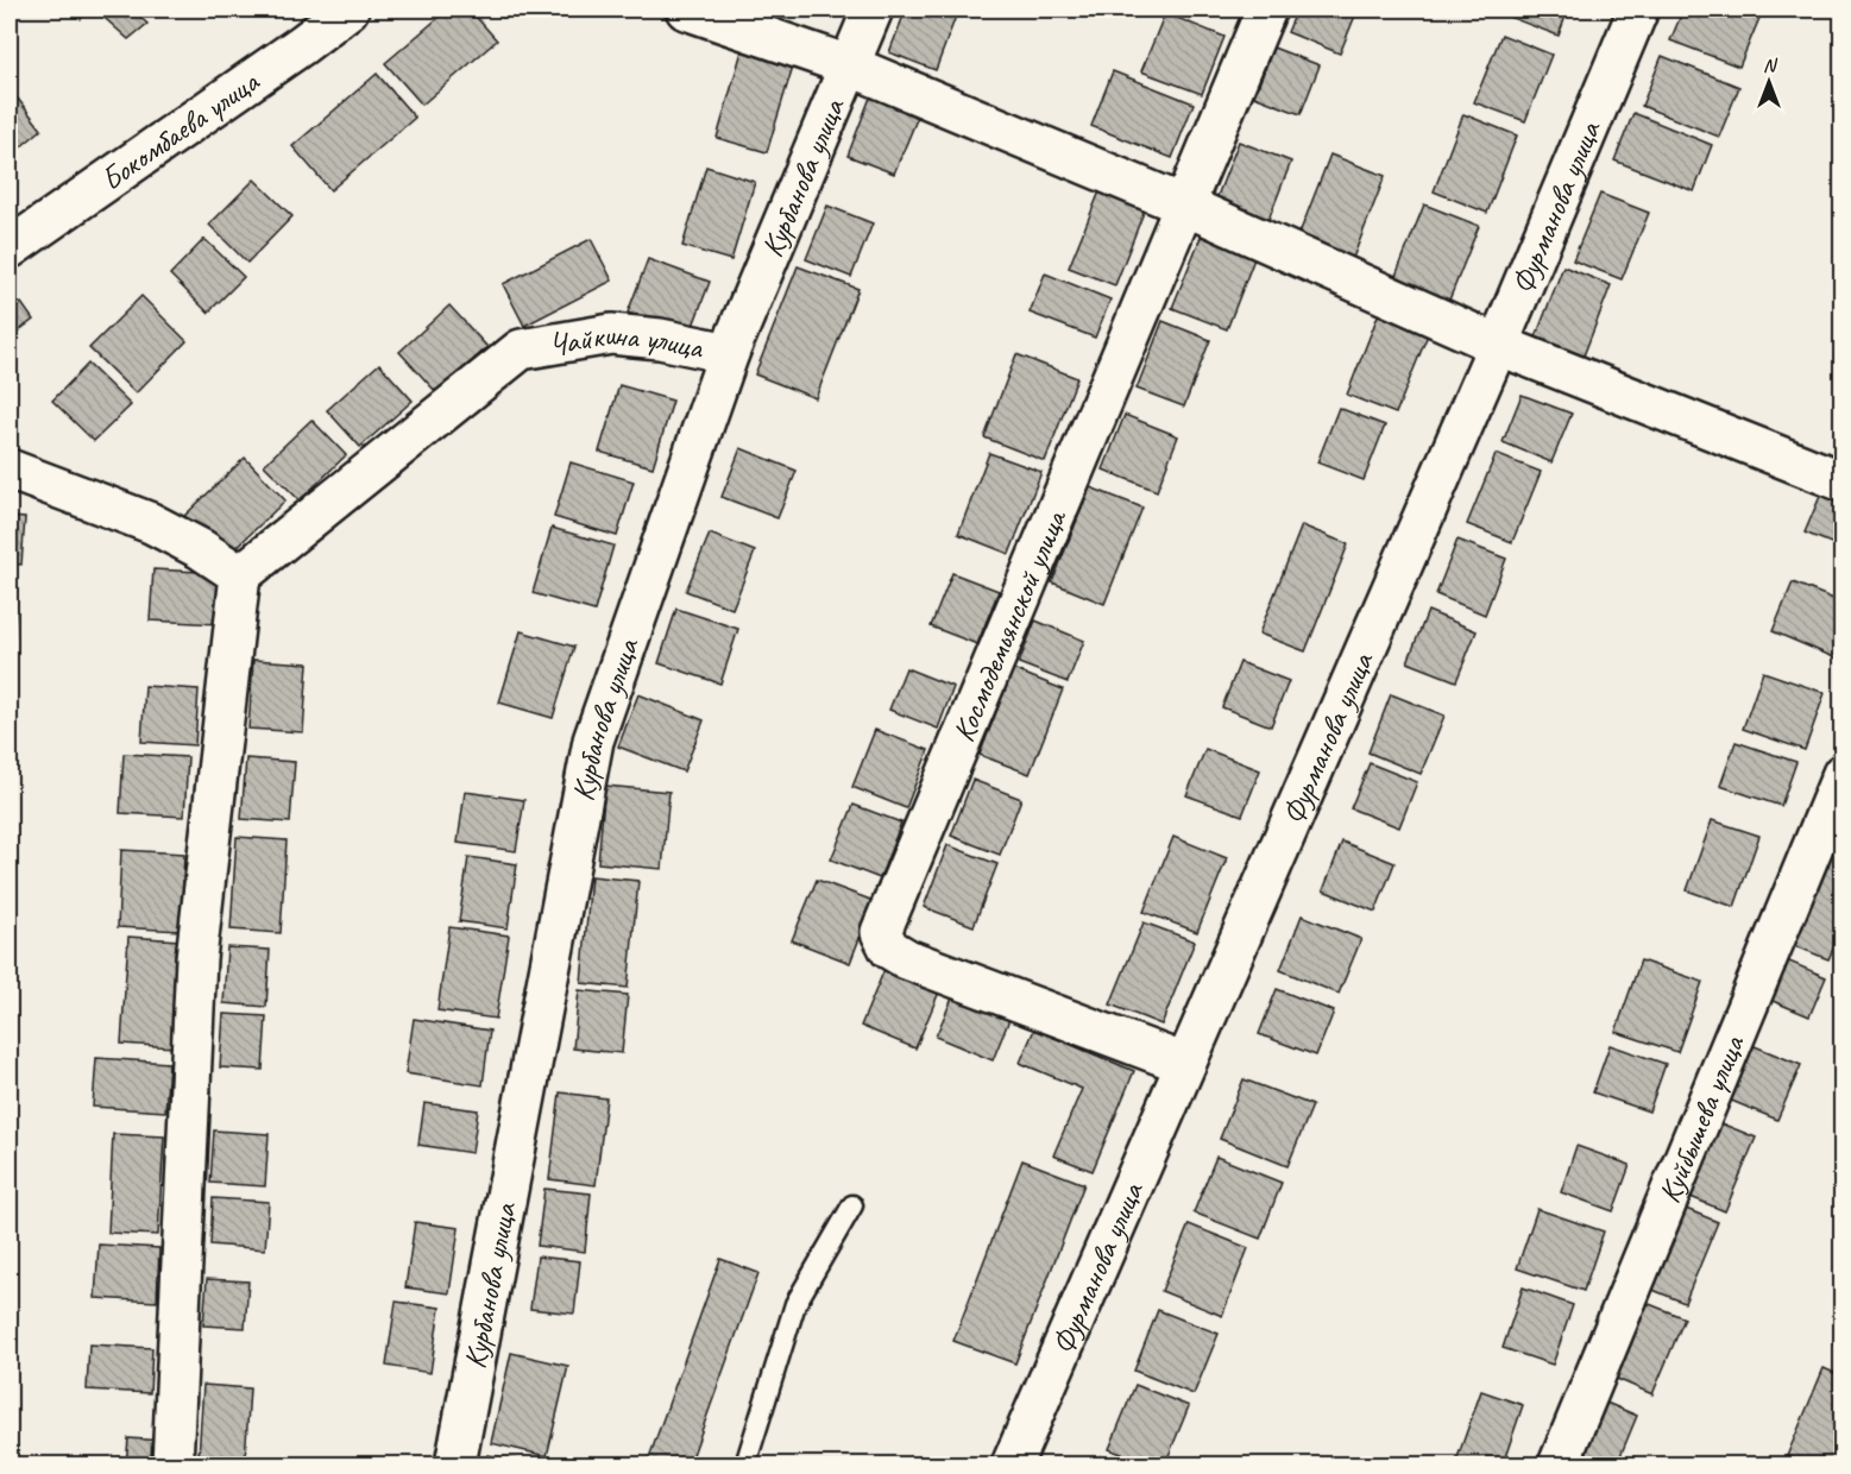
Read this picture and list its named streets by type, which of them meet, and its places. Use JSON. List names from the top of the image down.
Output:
{
  "streets": {
    "street": [
      "Бокомбаева улица",
      "Курбанова улица",
      "Фурманова улица",
      "Чайкина улица",
      "Космодемьянской улица",
      "Куйбышева улица"
    ]
  },
  "crossings": [
    ["Курбанова улица", "Чайкина улица"],
    ["Фурманова улица", "Космодемьянской улица"]
  ],
  "north": "top"
}
